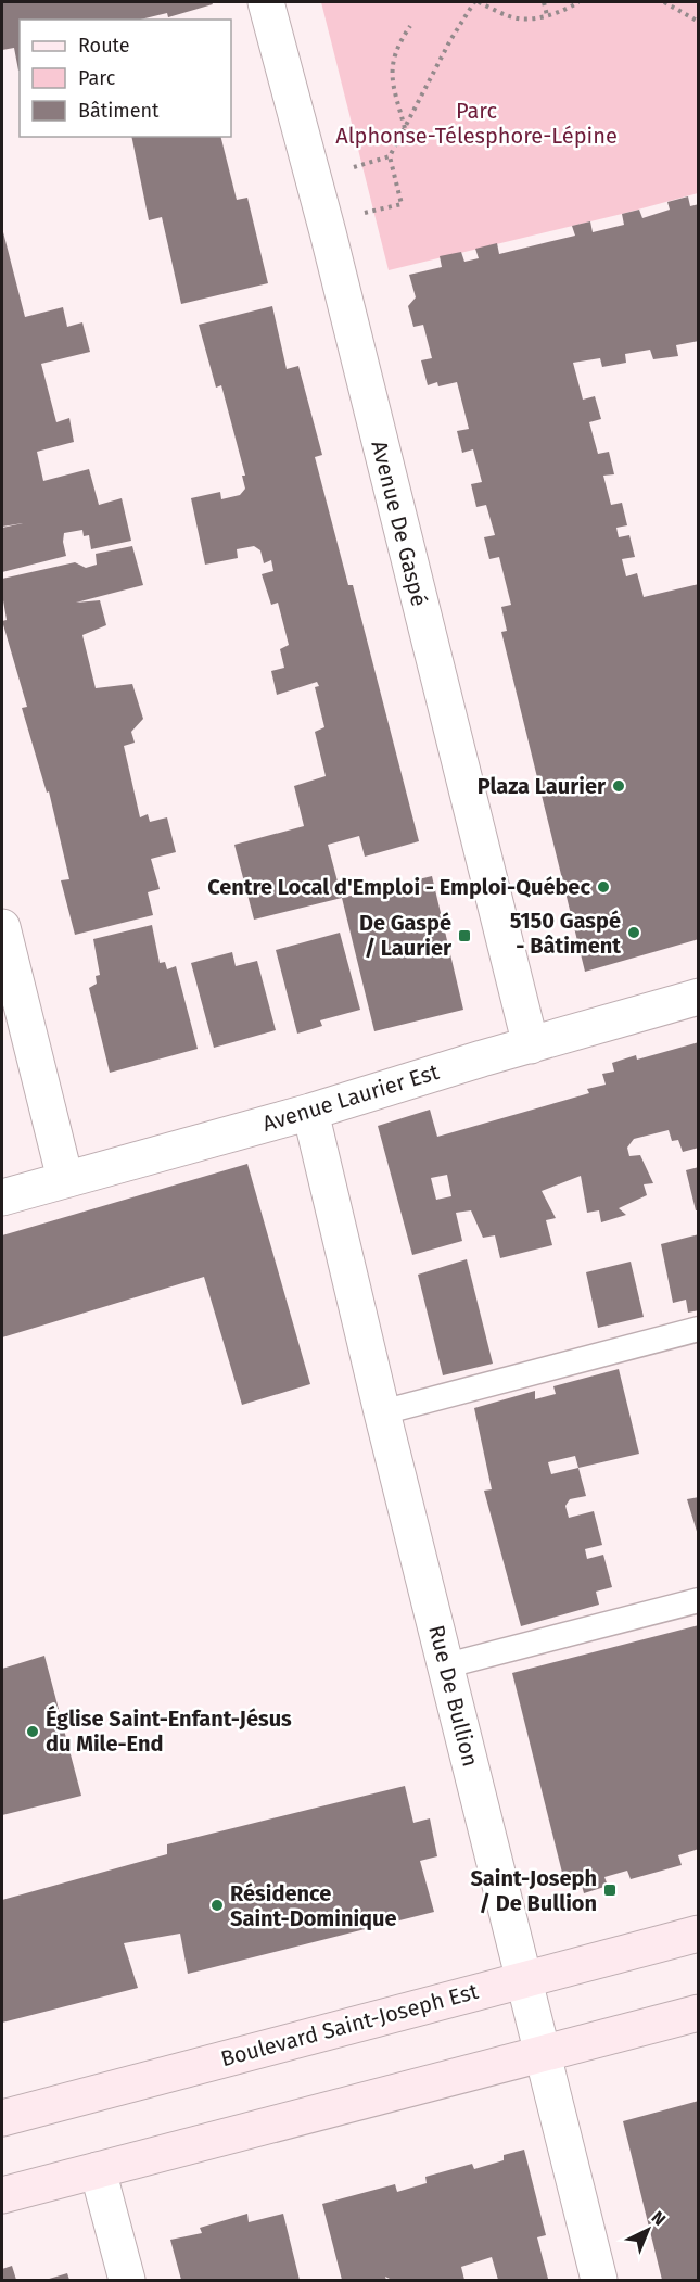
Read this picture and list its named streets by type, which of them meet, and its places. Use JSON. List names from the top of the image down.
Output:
{
  "streets": {
    "main road": ["Boulevard Saint-Joseph Est"],
    "street": ["Avenue De Gaspé", "Avenue Laurier Est", "Rue De Bullion"]
  },
  "crossings": [
    ["Avenue De Gaspé", "Avenue Laurier Est"],
    ["Avenue Laurier Est", "Rue De Bullion"],
    ["Rue De Bullion", "Boulevard Saint-Joseph Est"]
  ],
  "parks": ["Parc Alphonse-Télesphore-Lépine"],
  "places": {
    "other": [
      "Plaza Laurier",
      "Centre Local d'Emploi - Emploi-Québec",
      "5150 Gaspé - Bâtiment",
      "Église Saint-Enfant-Jésus du Mile-End",
      "Résidence Saint-Dominique"
    ],
    "transit": ["De Gaspé / Laurier", "Saint-Joseph / De Bullion"]
  },
  "legend": ["Route", "Parc", "Bâtiment"],
  "north": "top right"
}
